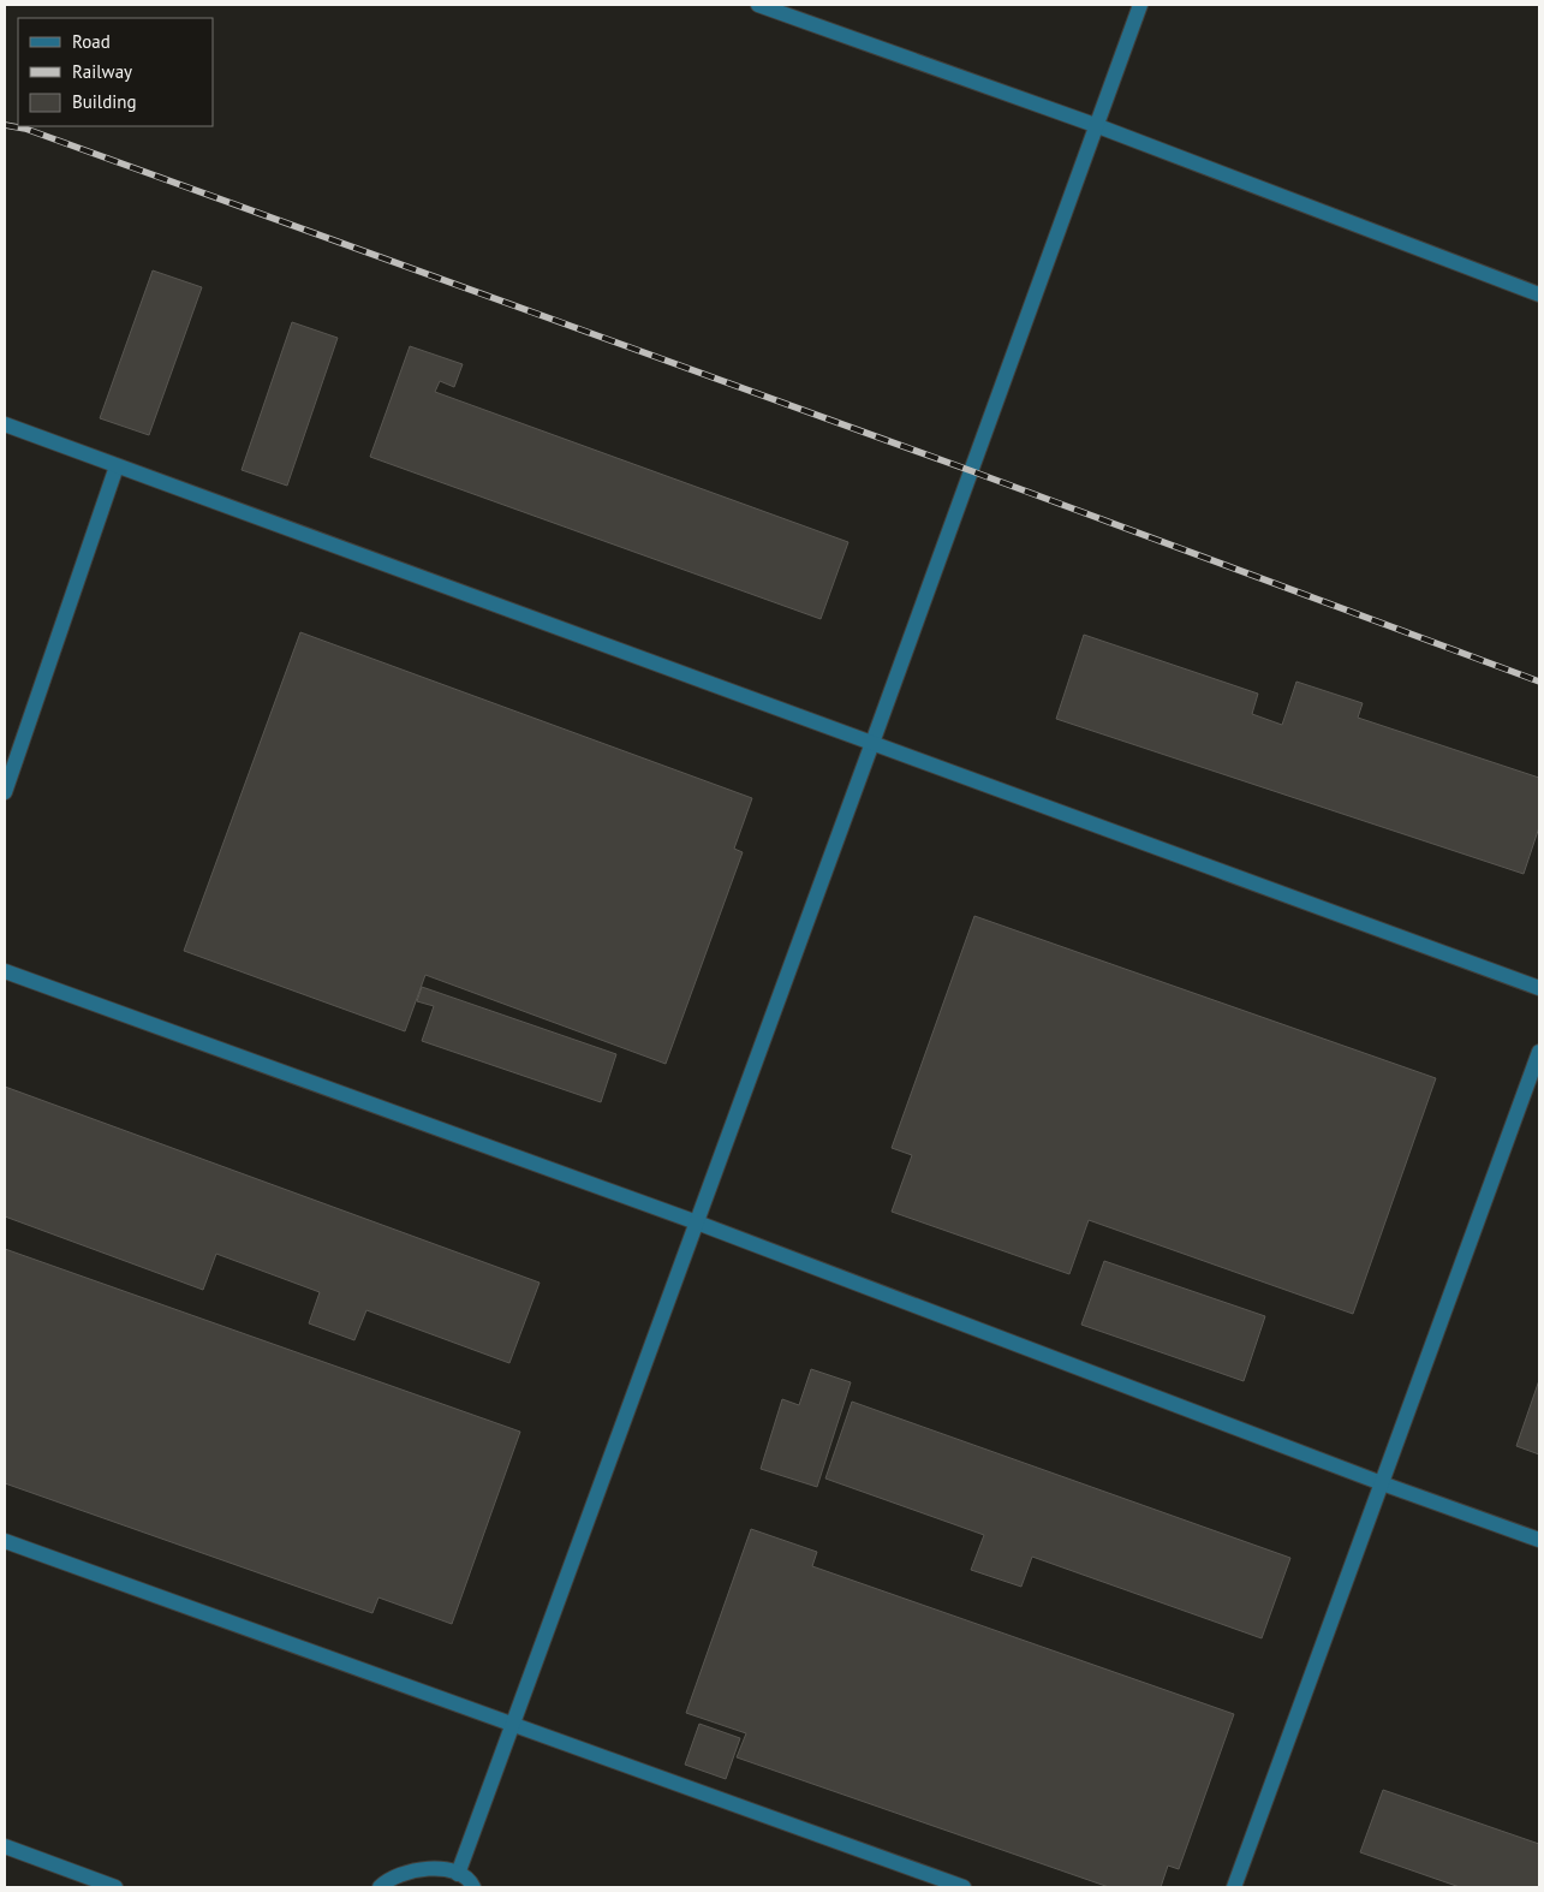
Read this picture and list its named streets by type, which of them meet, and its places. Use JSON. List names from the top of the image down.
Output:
{
  "legend": ["Road", "Railway", "Building"]
}
